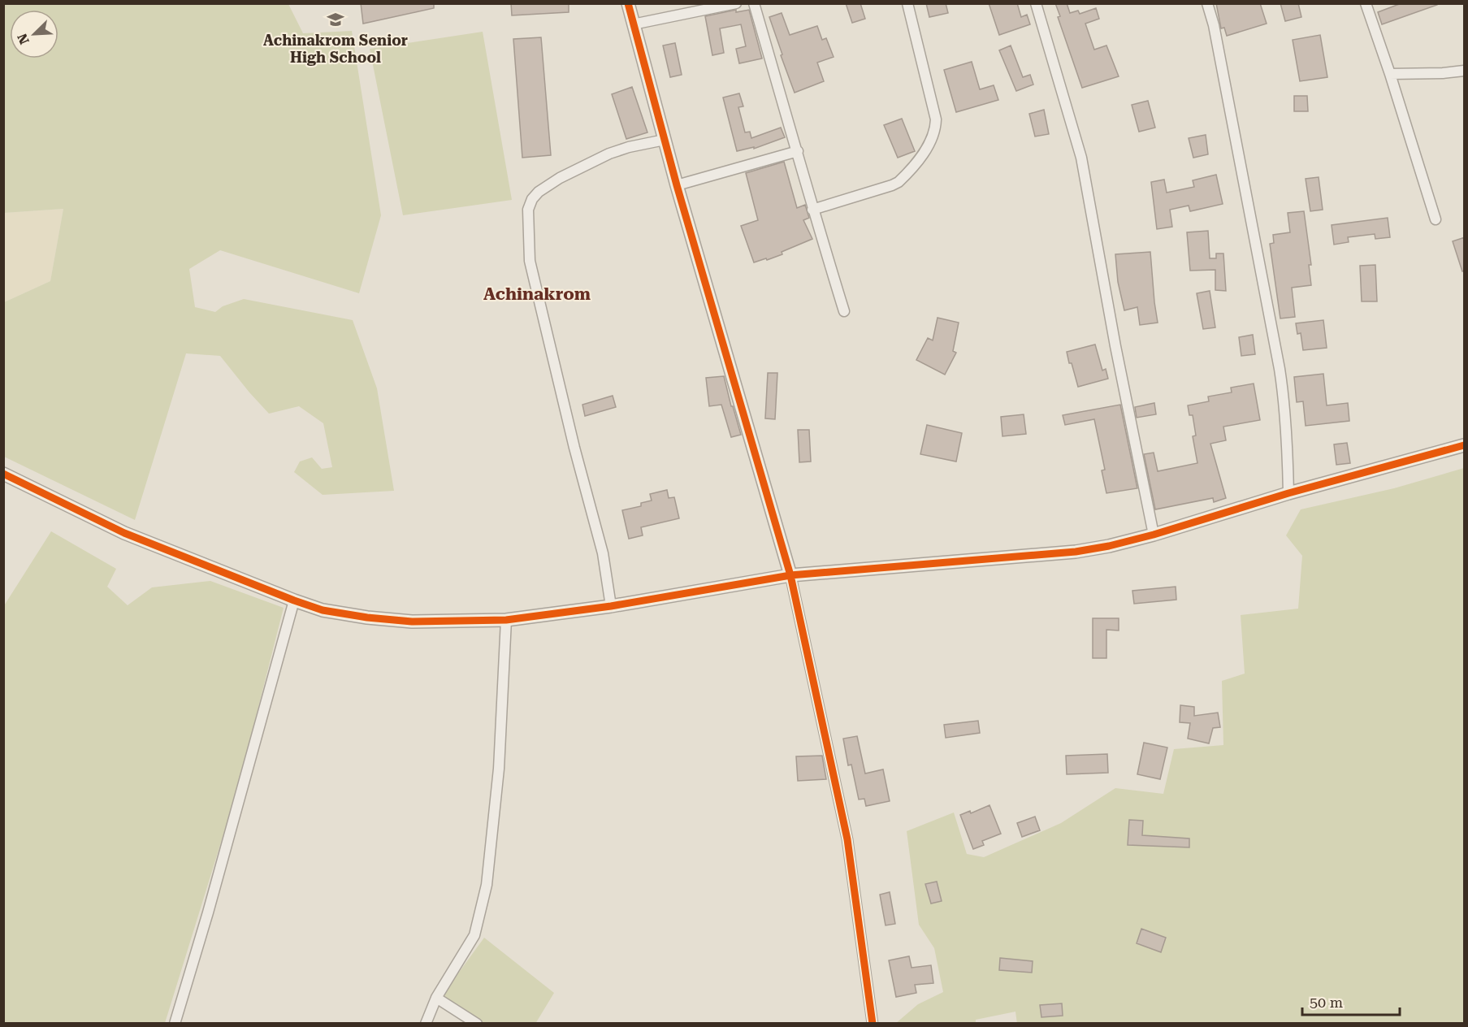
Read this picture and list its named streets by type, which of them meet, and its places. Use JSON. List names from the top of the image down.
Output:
{
  "districts": ["Achinakrom"],
  "places": {
    "school or university": ["Achinakrom Senior High School"]
  },
  "scale_bar": "50 m",
  "north": "bottom left"
}
